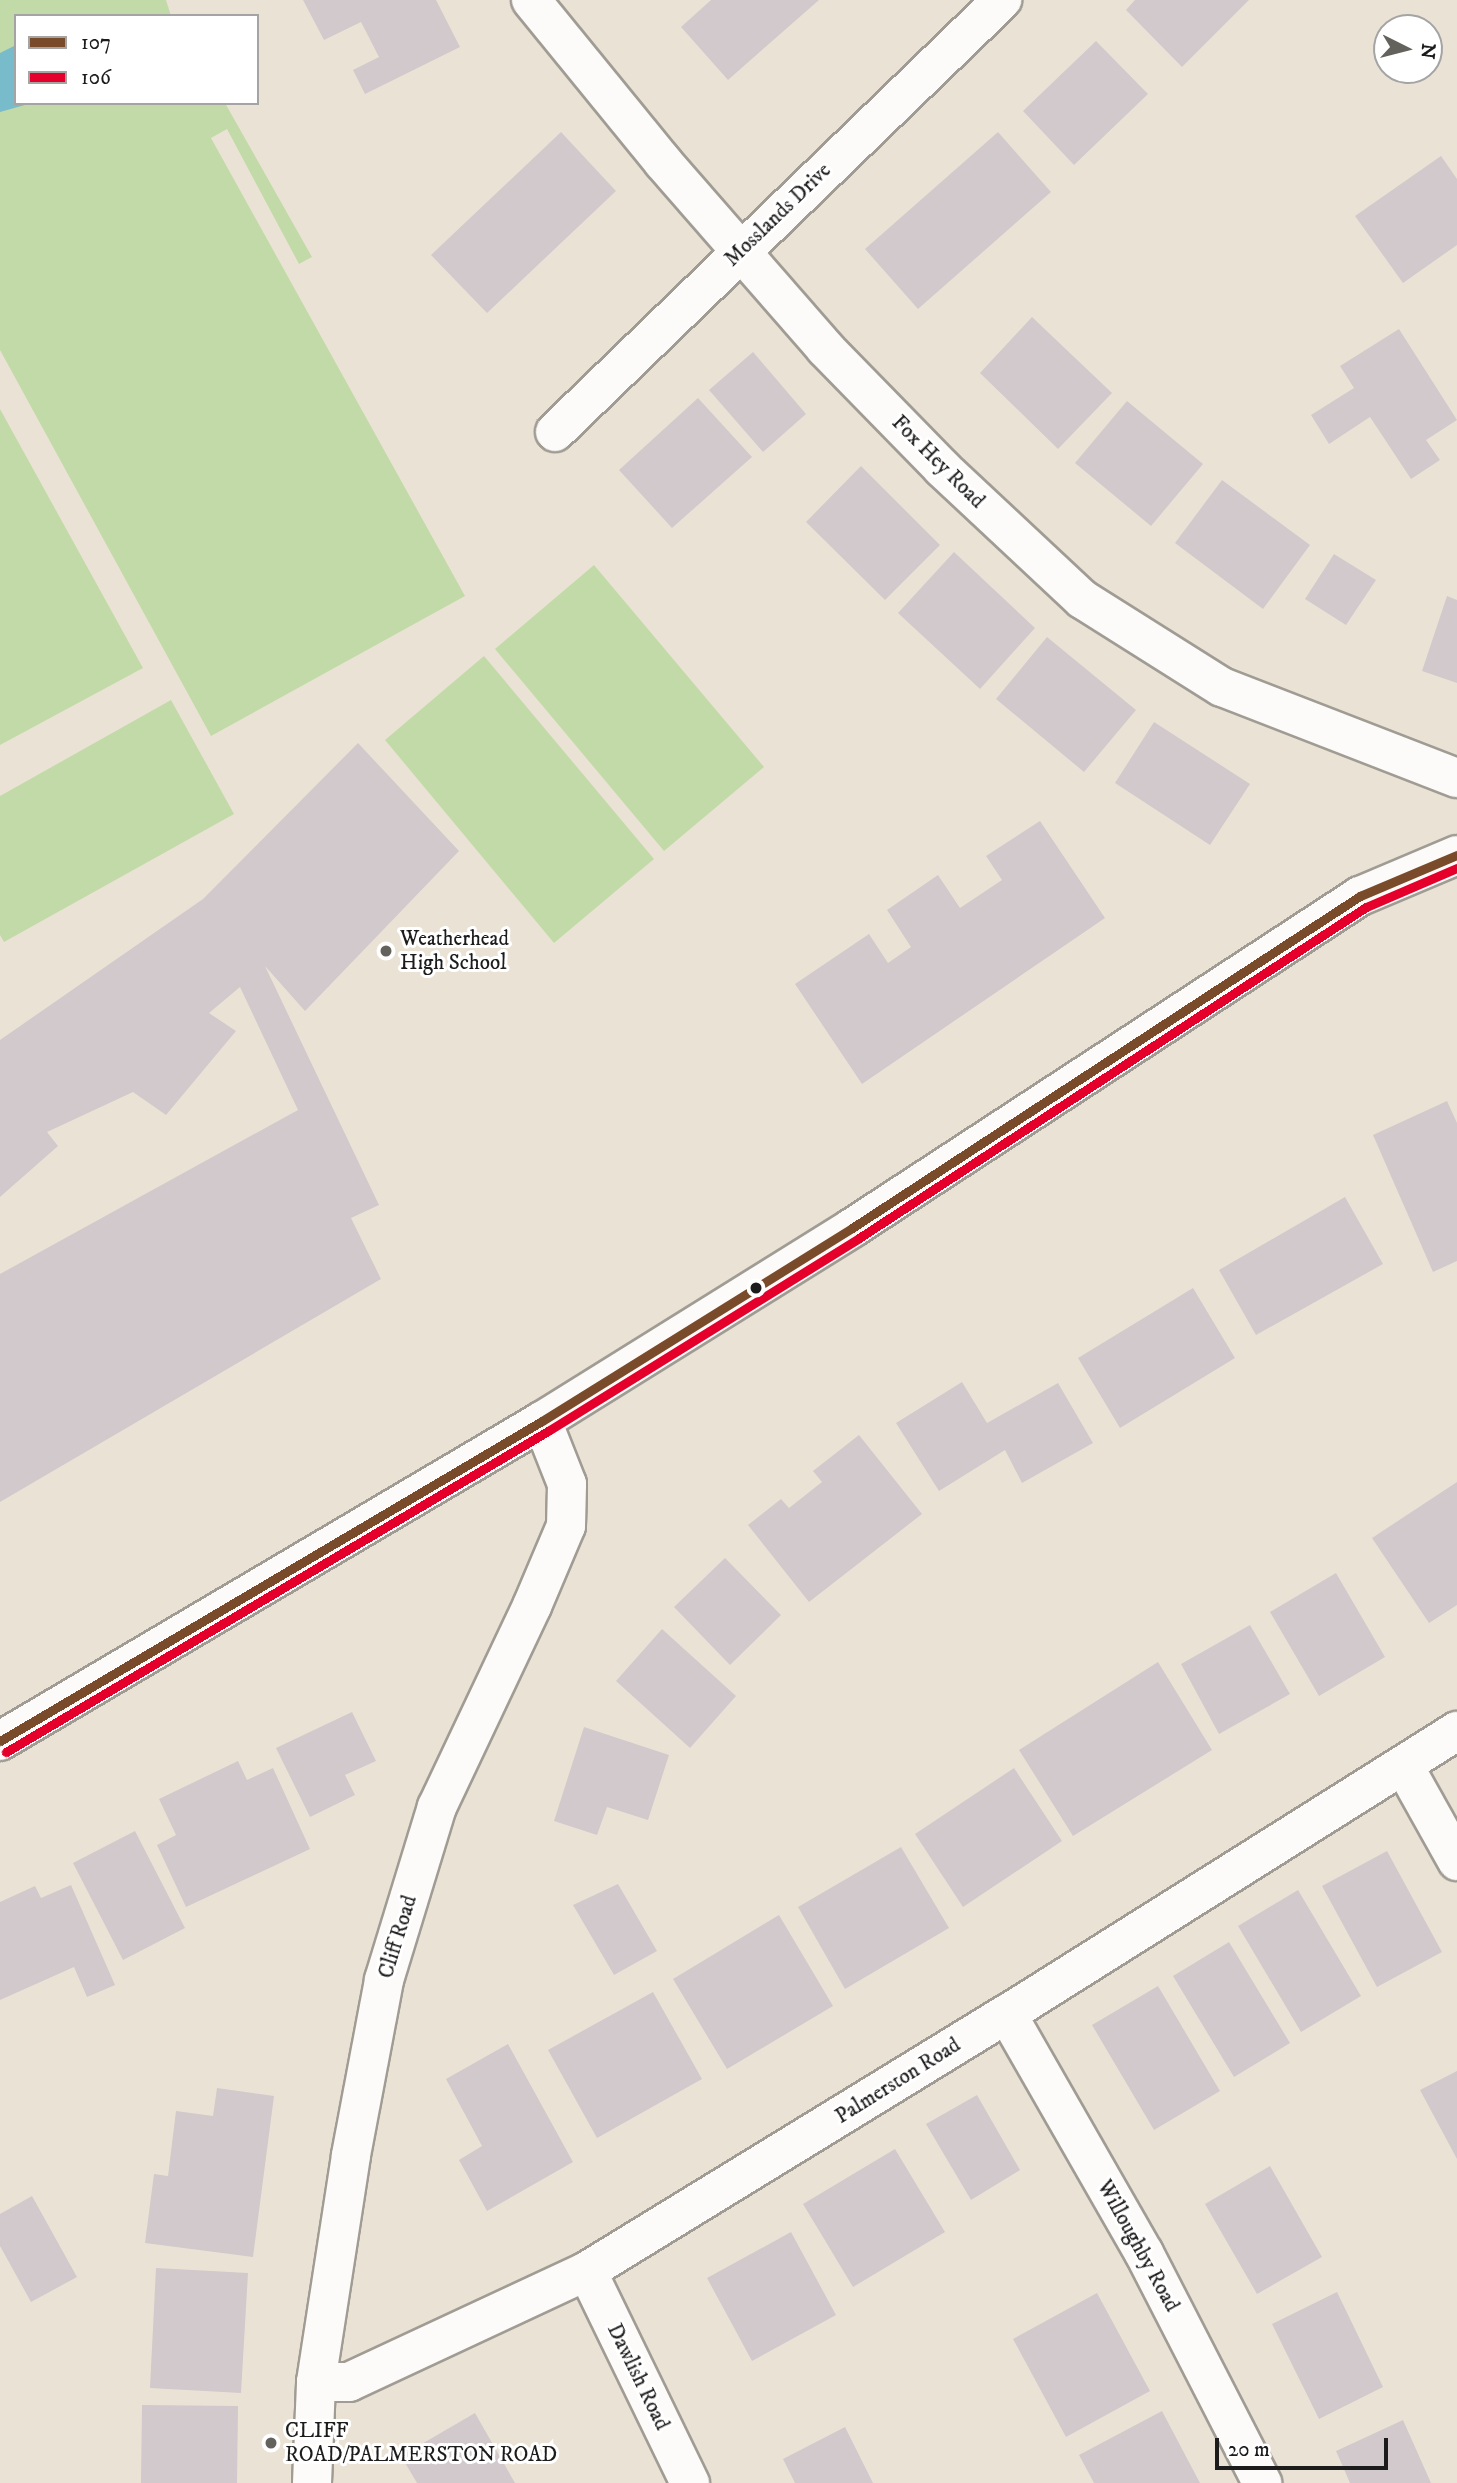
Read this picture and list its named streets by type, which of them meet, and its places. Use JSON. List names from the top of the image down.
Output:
{
  "streets": {
    "street": [
      "Mosslands Drive",
      "Fox Hey Road",
      "Cliff Road",
      "Palmerston Road",
      "Willoughby Road",
      "Dawlish Road"
    ]
  },
  "crossings": [
    ["Mosslands Drive", "Fox Hey Road"],
    ["Cliff Road", "Palmerston Road"],
    ["Palmerston Road", "Willoughby Road"],
    ["Palmerston Road", "Dawlish Road"]
  ],
  "places": ["Weatherhead High School", "CLIFF ROAD/PALMERSTON ROAD"],
  "lines": ["transit line 107", "transit line 106"],
  "legend": ["107", "106"],
  "scale_bar": "20 m",
  "north": "right"
}
